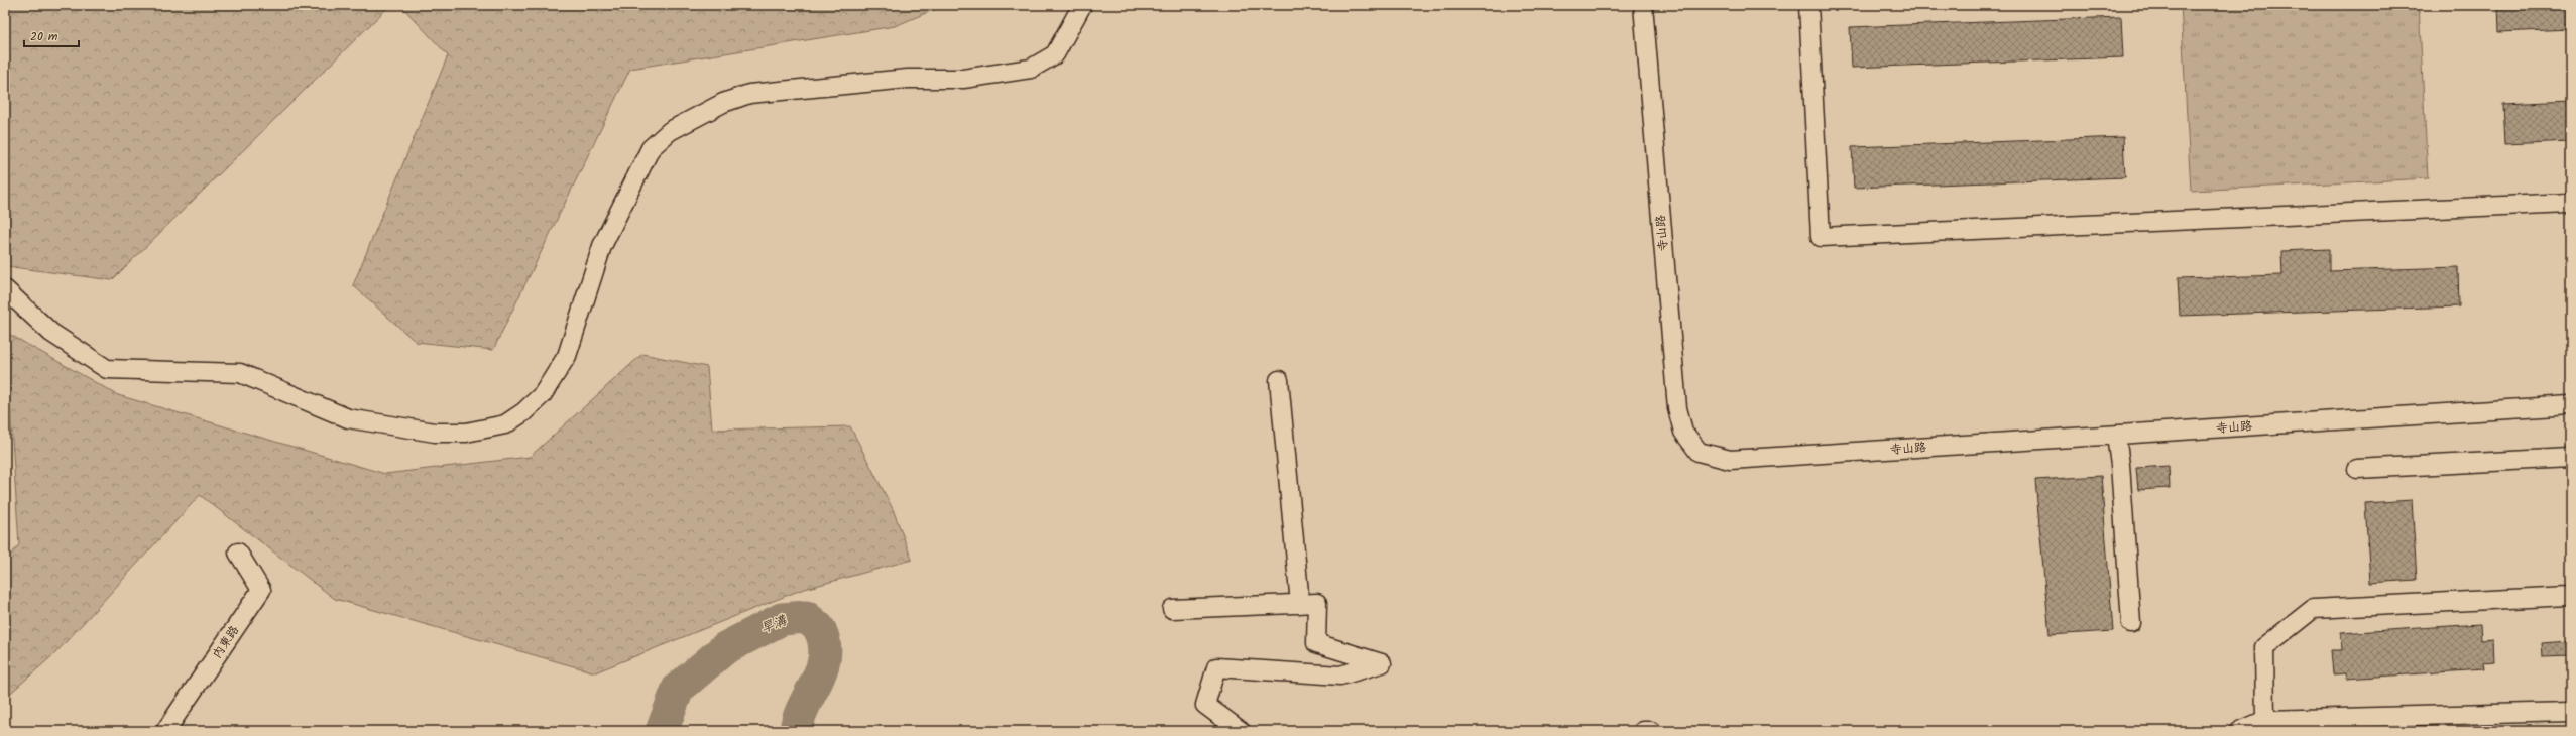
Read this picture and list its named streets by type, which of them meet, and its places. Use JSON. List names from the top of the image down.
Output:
{
  "streets": {
    "street": ["寺山路", "內東路"]
  },
  "water": ["旱溝"],
  "scale_bar": "20 m"
}
